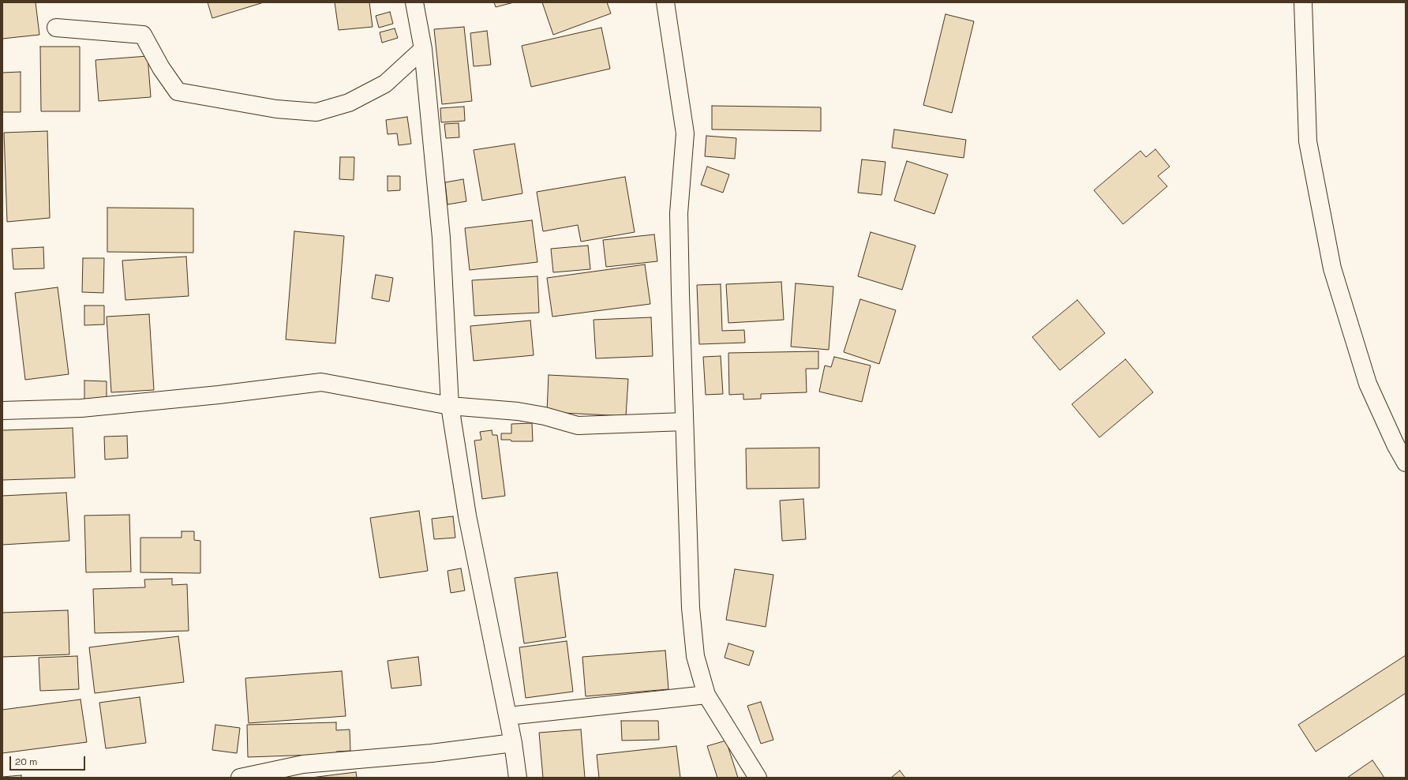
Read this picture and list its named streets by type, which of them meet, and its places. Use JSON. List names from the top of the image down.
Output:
{
  "scale_bar": "20 m"
}
